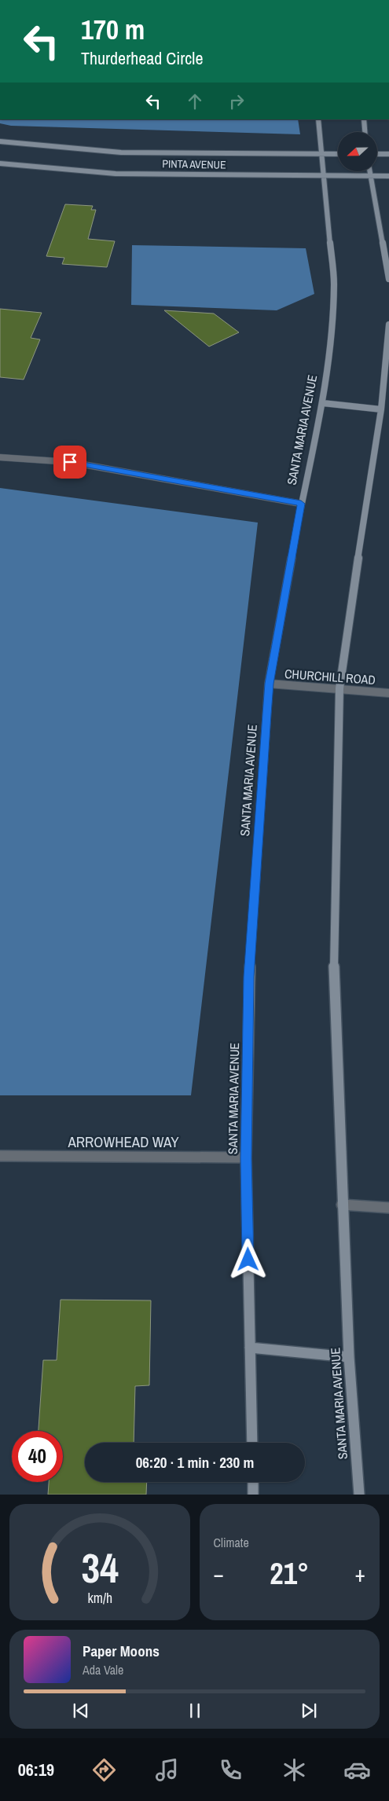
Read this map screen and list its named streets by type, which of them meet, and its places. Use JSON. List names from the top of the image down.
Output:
{
  "streets": {
    "street": [
      "PINTA AVENUE",
      "SANTA MARIA AVENUE",
      "CHURCHILL ROAD",
      "ARROWHEAD WAY"
    ]
  },
  "crossings": [
    ["PINTA AVENUE", "SANTA MARIA AVENUE"],
    ["SANTA MARIA AVENUE", "CHURCHILL ROAD"],
    ["SANTA MARIA AVENUE", "ARROWHEAD WAY"]
  ],
  "north": "left",
  "page": {
    "turn": ["170 m", "Thurderhead Circle"],
    "limit": "40",
    "trip": "06:20 · 1 min · 230 m",
    "tile": "Climate",
    "heat": ["−", "21°", "+"],
    "song": ["Paper Moons", "Ada Vale"],
    "tabs": "06:19",
    "gauge": ["34", "km/h"]
  }
}
